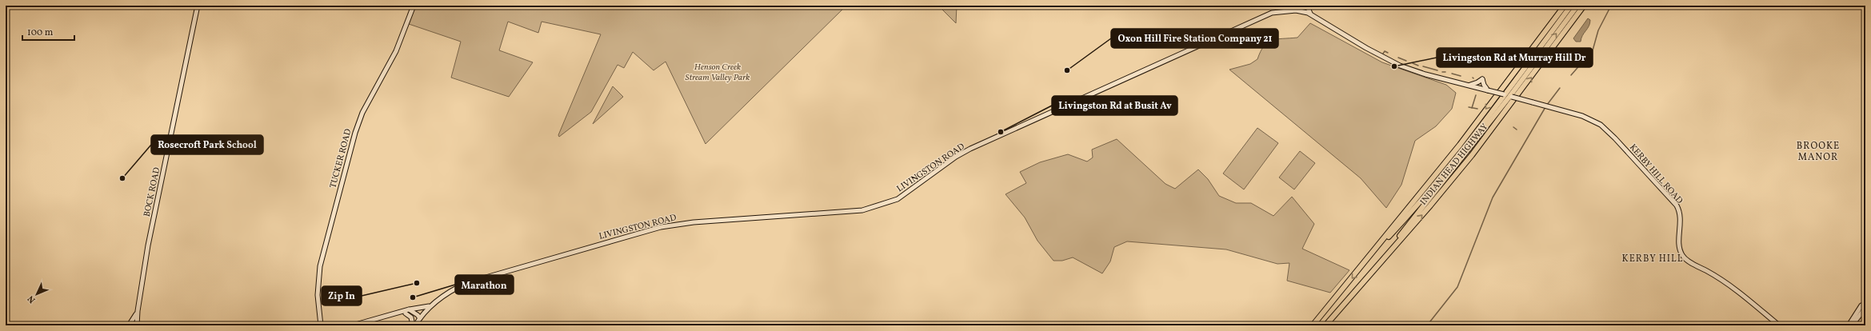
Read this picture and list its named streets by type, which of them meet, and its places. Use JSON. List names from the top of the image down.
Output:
{
  "streets": {
    "highway": ["INDIAN HEAD HIGHWAY"],
    "main road": [
      "TUCKER ROAD",
      "LIVINGSTON ROAD",
      "KERBY HILL ROAD",
      "BOCK ROAD"
    ]
  },
  "crossings": [
    ["LIVINGSTON ROAD", "KERBY HILL ROAD"]
  ],
  "districts": ["BROOKE MANOR", "KERBY HILL"],
  "parks": ["Henson Creek Stream Valley Park"],
  "places": [
    "Livingston Rd at Murray Hill Dr",
    "Oxon Hill Fire Station Company 21",
    "Livingston Rd at Busit Av",
    "Rosecroft Park School",
    "Zip In",
    "Marathon"
  ],
  "scale_bar": "100 m",
  "north": "bottom left"
}
